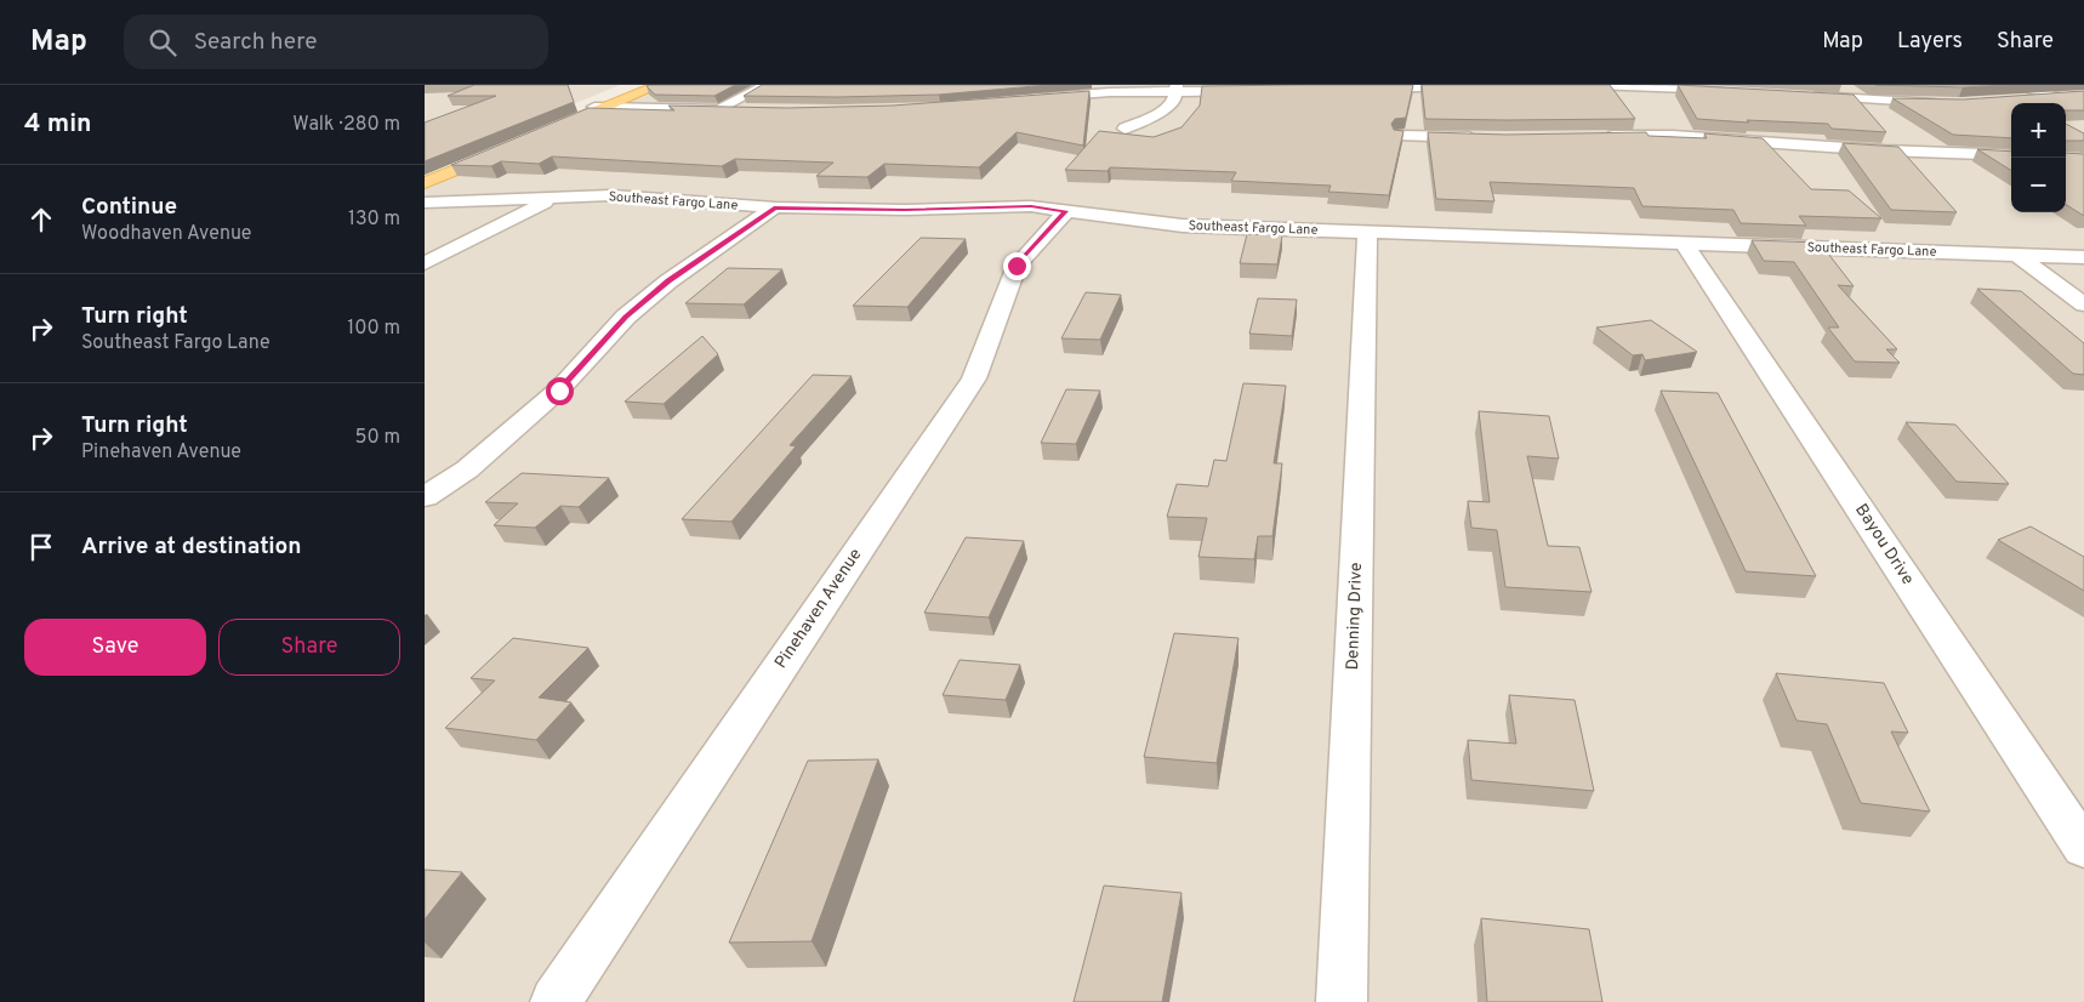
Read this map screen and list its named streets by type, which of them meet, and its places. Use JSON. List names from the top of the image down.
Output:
{
  "streets": {
    "street": [
      "Southeast Fargo Lane",
      "Bayou Drive",
      "Pinehaven Avenue",
      "Denning Drive"
    ]
  },
  "crossings": [
    ["Southeast Fargo Lane", "Bayou Drive"],
    ["Southeast Fargo Lane", "Pinehaven Avenue"],
    ["Southeast Fargo Lane", "Denning Drive"]
  ],
  "page": {
    "header": "Map",
    "search": "Search here",
    "nav": ["Map", "Layers", "Share"],
    "heading": ["4 min", "Walk · 280 m"],
    "map_buttons": ["+", "−"],
    "list": [
      ["Continue", "Woodhaven Avenue", "130 m"],
      ["Turn right", "Southeast Fargo Lane", "100 m"],
      ["Turn right", "Pinehaven Avenue", "50 m"],
      "Arrive at destination"
    ],
    "buttons": ["Save", "Share"]
  }
}
